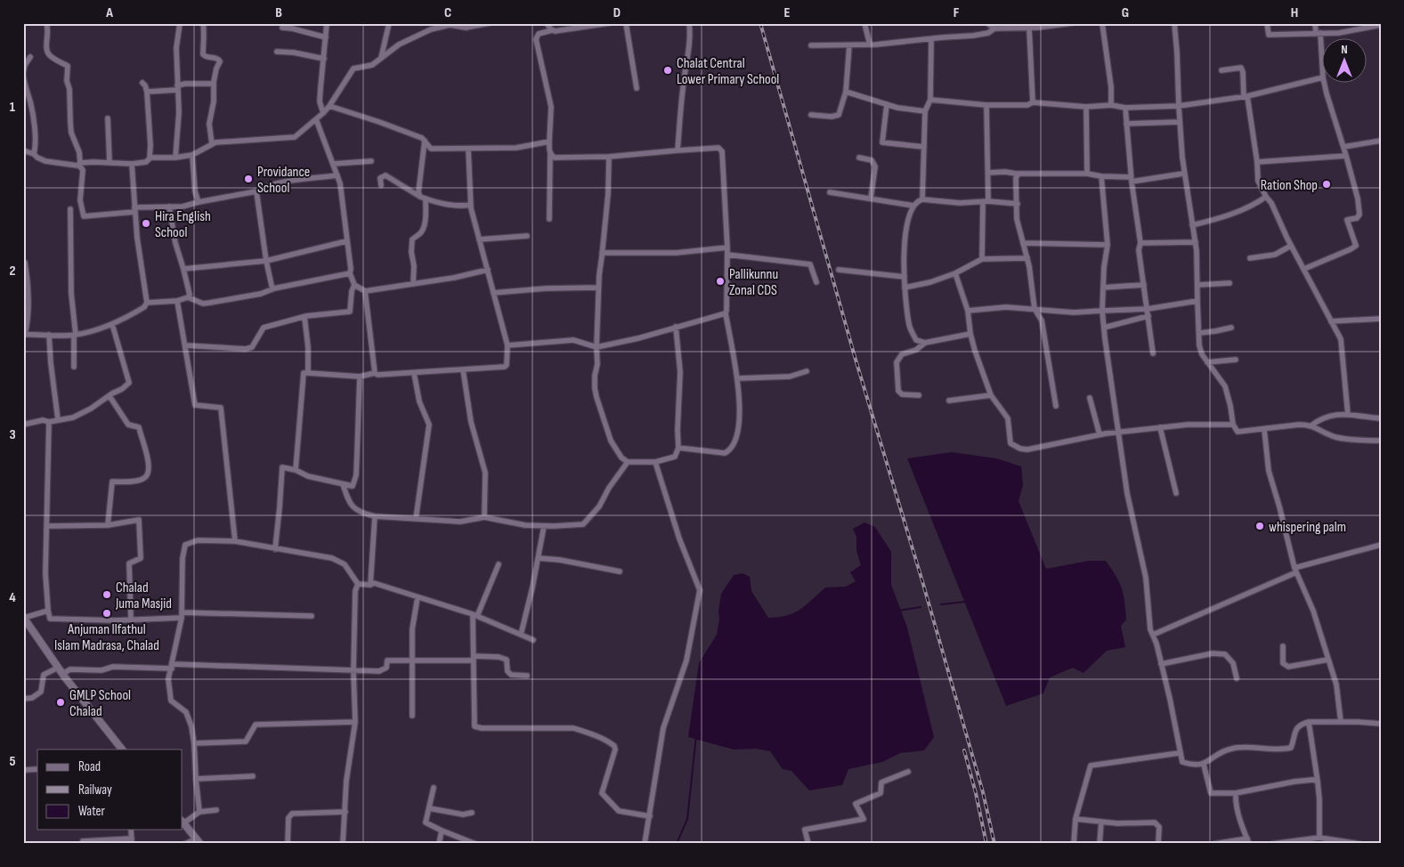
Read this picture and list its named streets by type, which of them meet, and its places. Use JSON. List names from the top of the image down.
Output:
{
  "places": [
    "Chalat Central Lower Primary School",
    "Providance School",
    "Ration Shop",
    "Hira English School",
    "Pallikunnu Zonal CDS",
    "whispering palm",
    "Chalad Juma Masjid",
    "Anjuman Ilfathul Islam Madrasa, Chalad",
    "GMLP School Chalad"
  ],
  "legend": ["Road", "Railway", "Water"],
  "north": "top",
  "grid": {
    "columns": [
      "A",
      "B",
      "C",
      "D",
      "E",
      "F",
      "G",
      "H"
    ],
    "rows": [
      "1",
      "2",
      "3",
      "4",
      "5"
    ]
  }
}
